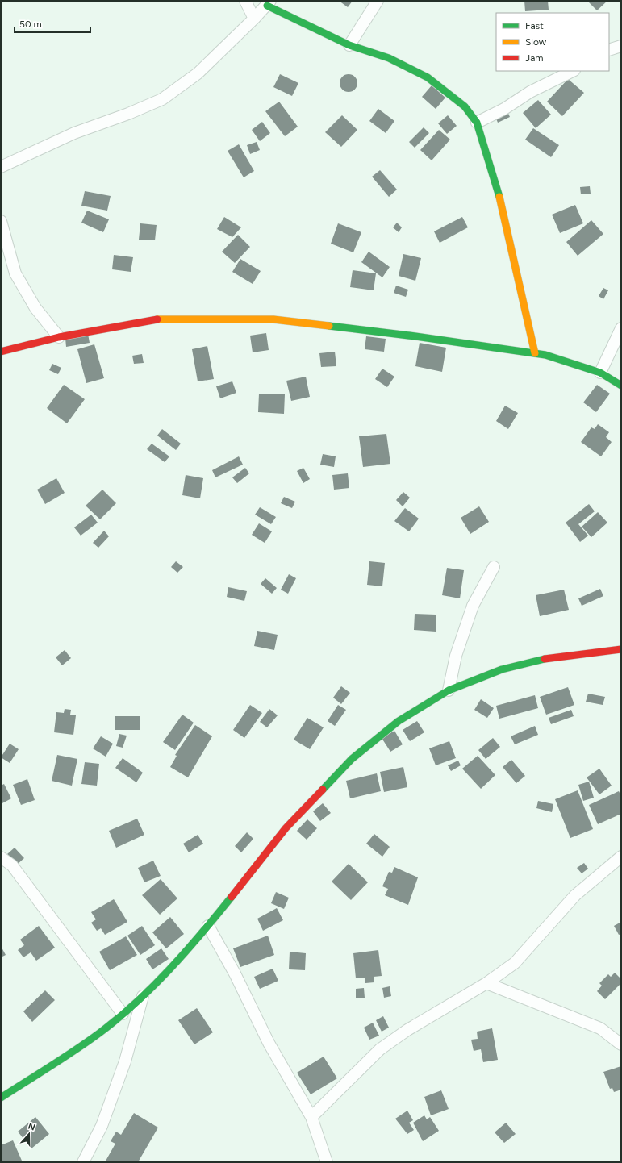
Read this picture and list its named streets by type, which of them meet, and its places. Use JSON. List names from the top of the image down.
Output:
{
  "legend": ["Fast", "Slow", "Jam"],
  "scale_bar": "50 m",
  "north": "top"
}
